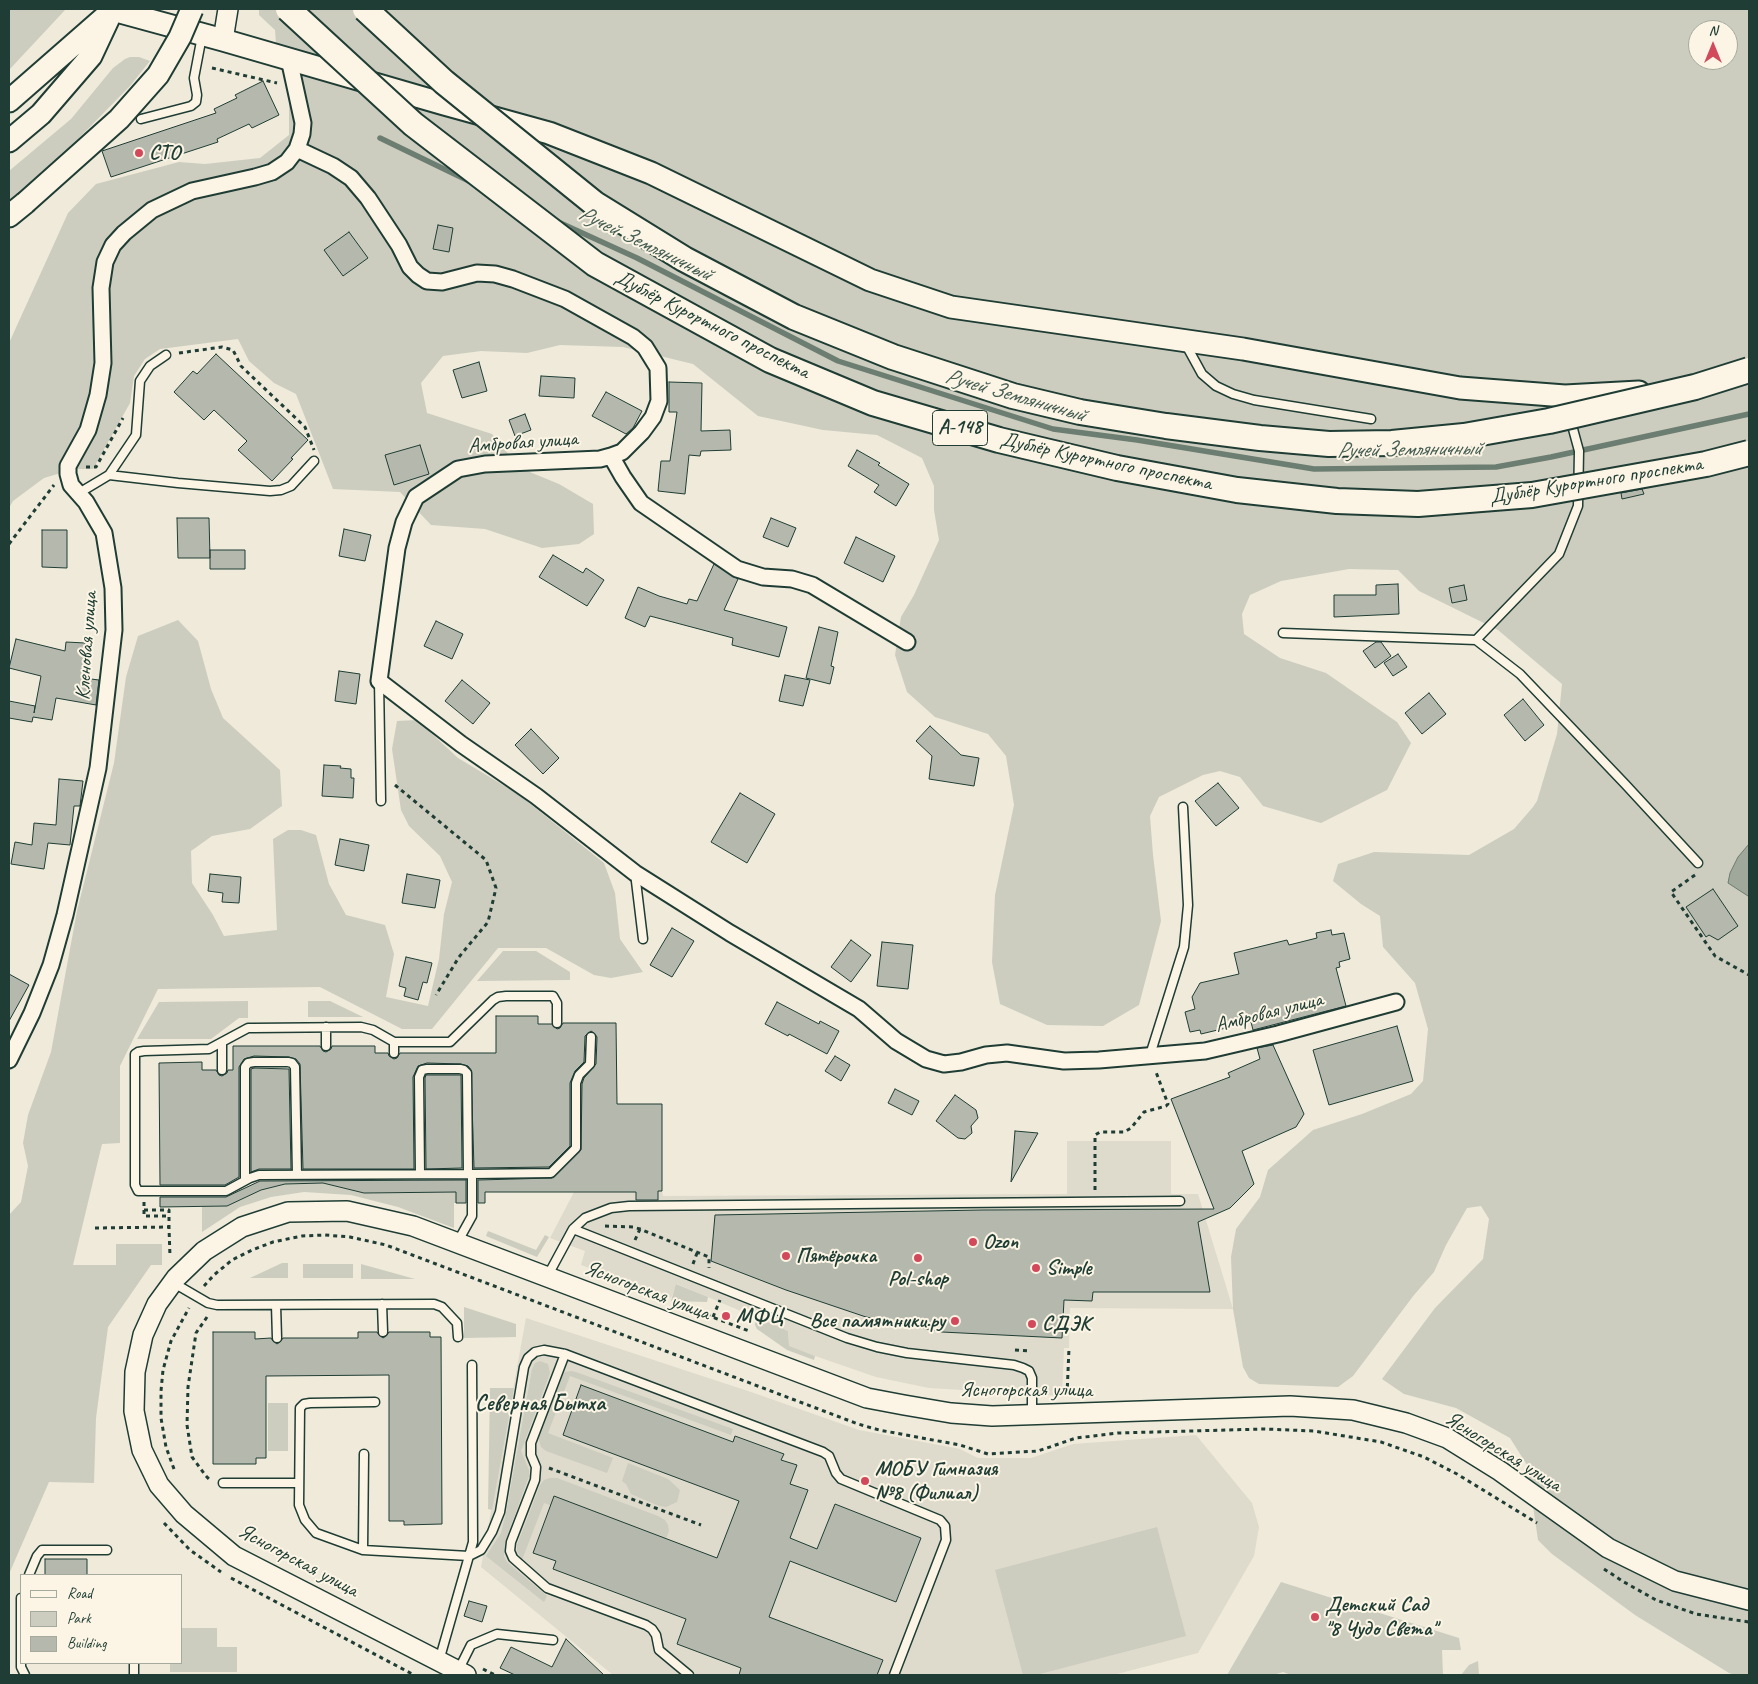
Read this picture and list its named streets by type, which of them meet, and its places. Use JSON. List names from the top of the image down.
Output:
{
  "streets": {
    "main road": ["Дублёр Курортного проспекта", "А-148"],
    "street": ["Амбровая улица", "Кленовая улица", "Ясногорская улица"]
  },
  "districts": ["Северная Бытха"],
  "water": ["Ручей Земляничный"],
  "places": [
    "СТО",
    "Ozon",
    "Пятёрочка",
    "Pol-shop",
    "Simple",
    "МФЦ",
    "Все памятники.ру",
    "СДЭК",
    "МОБУ Гимназия №8 (Филиал)",
    "Детский Сад \"8 Чудо Света\""
  ],
  "legend": ["Road", "Park", "Building"],
  "north": "top"
}
